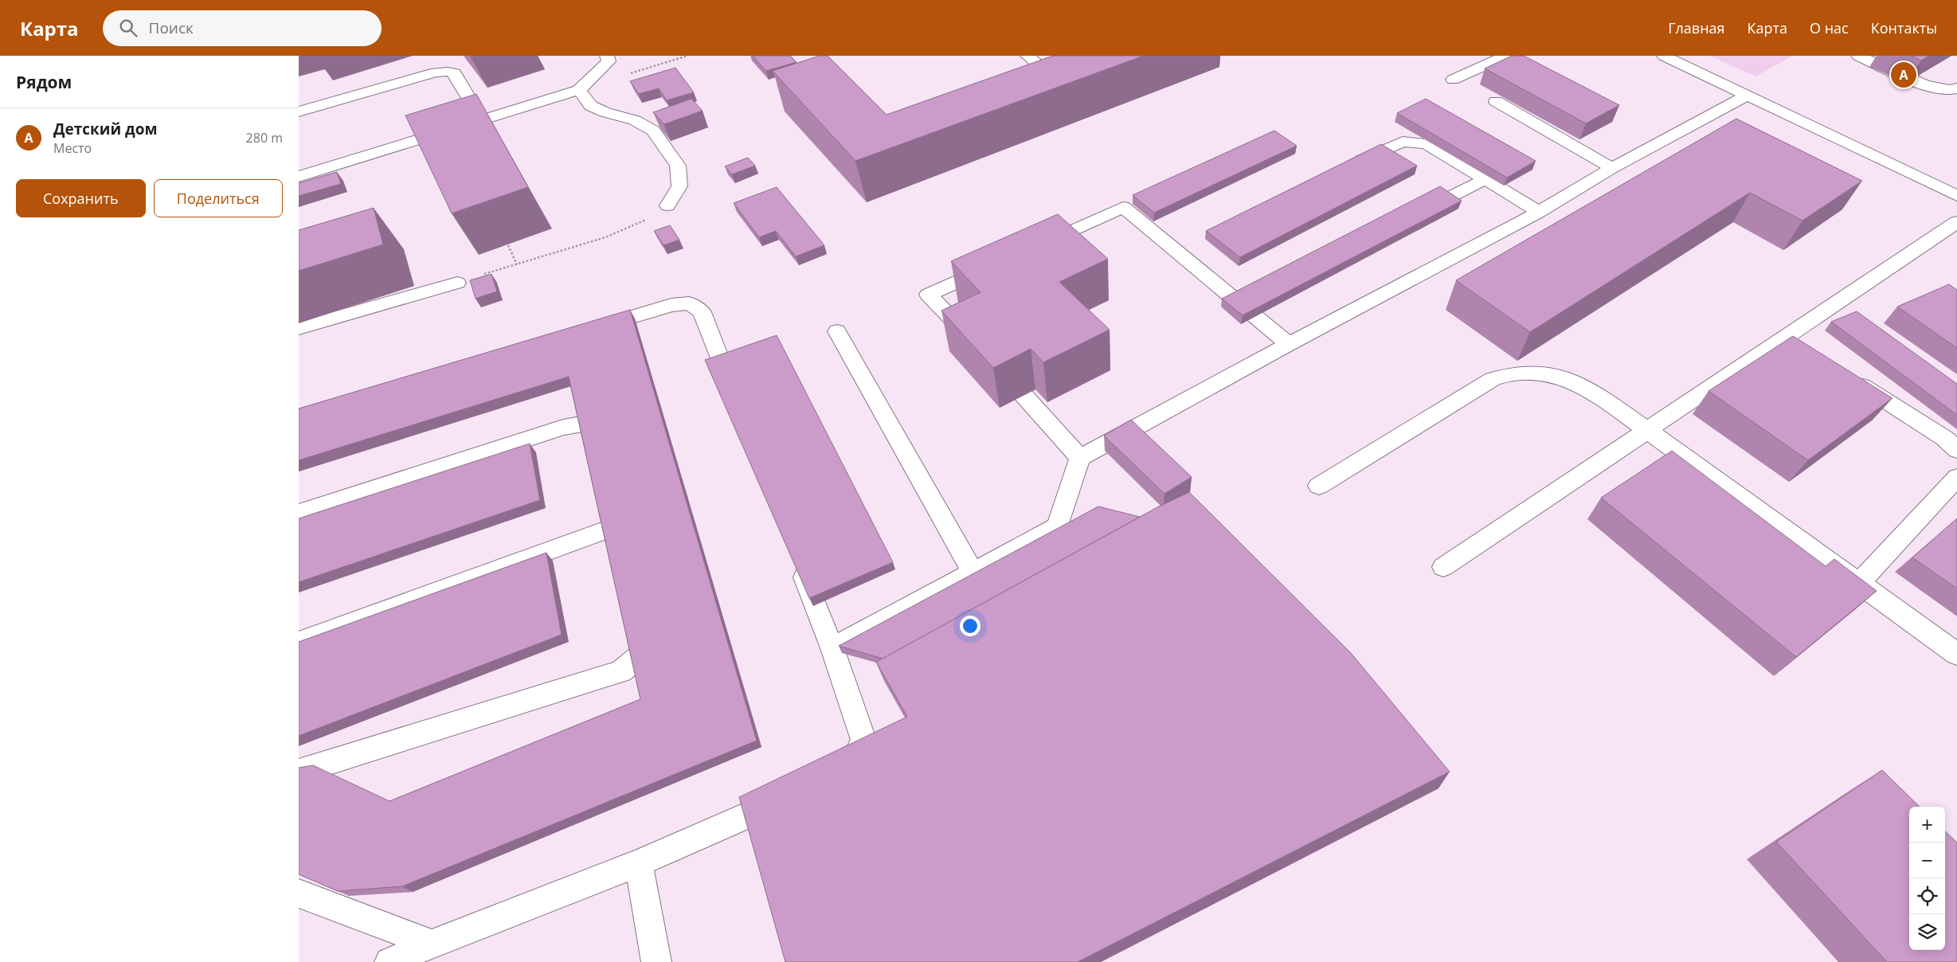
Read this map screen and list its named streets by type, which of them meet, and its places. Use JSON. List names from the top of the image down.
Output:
{
  "page": {
    "header": "Карта",
    "search": "Поиск",
    "nav": [
      "Главная",
      "Карта",
      "О нас",
      "Контакты"
    ],
    "heading": "Рядом",
    "pins": "A",
    "list": [
      {
        "mark": "A",
        "name": "Детский дом",
        "note": "Место",
        "value": "280 m"
      }
    ],
    "buttons": ["Сохранить", "Поделиться"],
    "map_buttons": ["+", "−"]
  }
}
